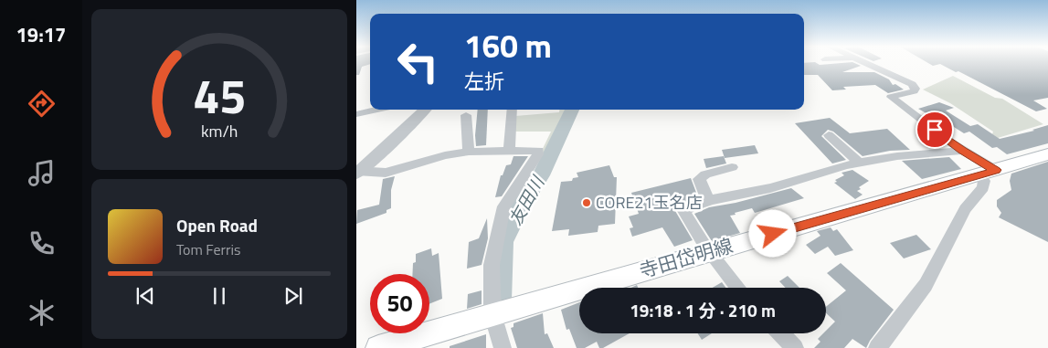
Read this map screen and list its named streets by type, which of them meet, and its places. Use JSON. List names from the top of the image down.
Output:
{
  "streets": {
    "main road": ["寺田岱明線"]
  },
  "water": ["友田川"],
  "places": ["CORE21玉名店"],
  "page": {
    "tabs": "19:17",
    "turn": ["160 m", "左折"],
    "song": ["Open Road", "Tom Ferris"],
    "limit": "50",
    "trip": "19:18 · 1 分 · 210 m",
    "gauge": ["45", "km/h"]
  }
}
